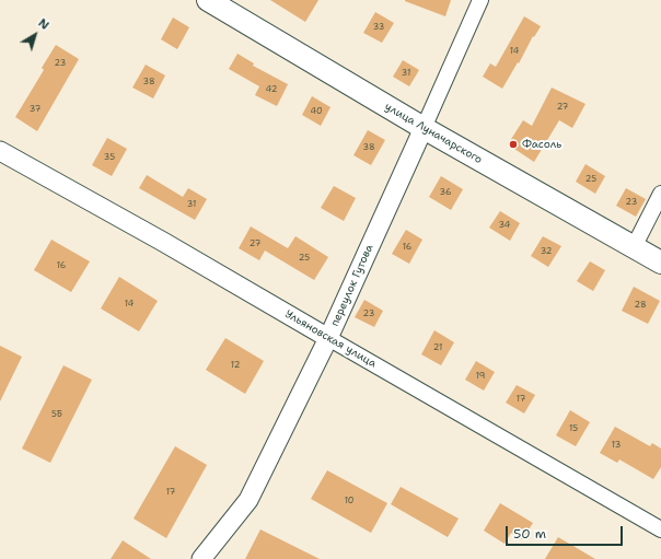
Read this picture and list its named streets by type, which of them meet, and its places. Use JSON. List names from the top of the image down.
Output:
{
  "streets": {
    "main road": ["улица Луначарского"],
    "street": ["переулок Гутова", "Ульяновская улица"]
  },
  "crossings": [
    ["улица Луначарского", "переулок Гутова"],
    ["переулок Гутова", "Ульяновская улица"]
  ],
  "places": ["Фасоль"],
  "house_numbers": [
    "33",
    "14",
    "23",
    "31",
    "38",
    "42",
    "27",
    "37",
    "40",
    "38",
    "35",
    "25",
    "36",
    "23",
    "31",
    "34",
    "27",
    "16",
    "32",
    "25",
    "16",
    "14",
    "28",
    "23",
    "21",
    "12",
    "19",
    "17",
    "5Б",
    "15",
    "13",
    "17",
    "10"
  ],
  "scale_bar": "50 m",
  "north": "top right"
}
